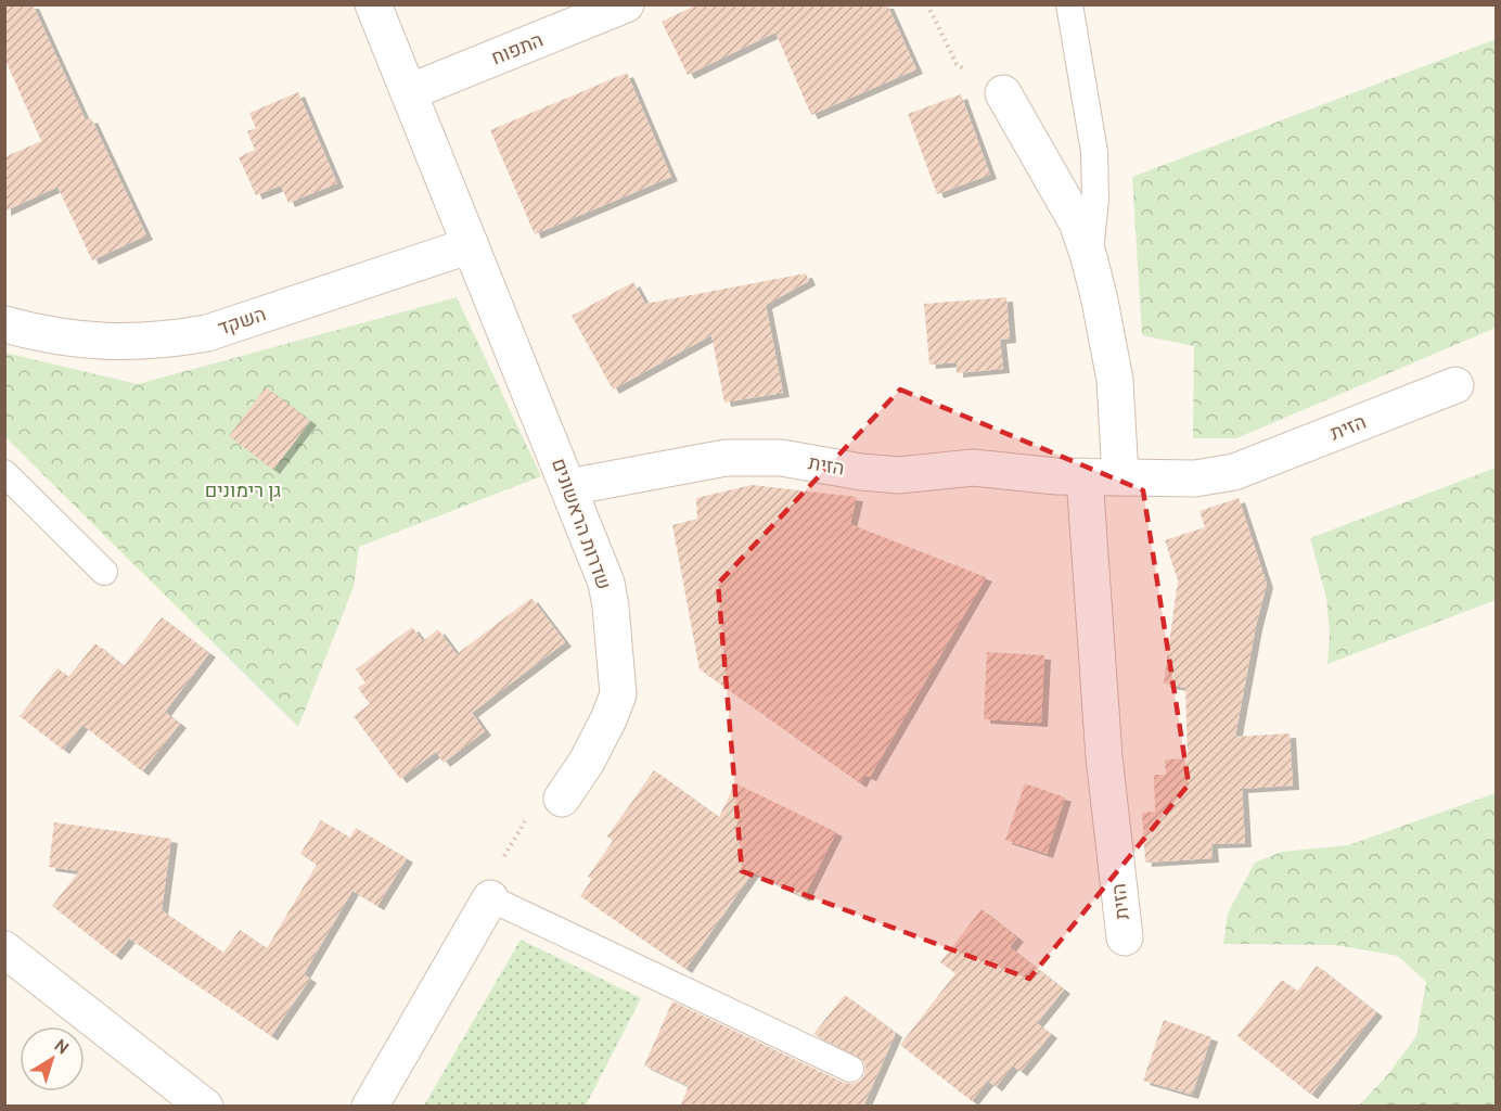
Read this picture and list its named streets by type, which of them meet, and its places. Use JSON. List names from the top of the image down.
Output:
{
  "streets": {
    "street": [
      "התפוח",
      "השקד",
      "הזית",
      "שדרות הראשונים"
    ]
  },
  "crossings": [
    ["התפוח", "שדרות הראשונים"],
    ["השקד", "שדרות הראשונים"],
    ["הזית", "שדרות הראשונים"]
  ],
  "parks": ["גן רימונים"],
  "north": "top right"
}
